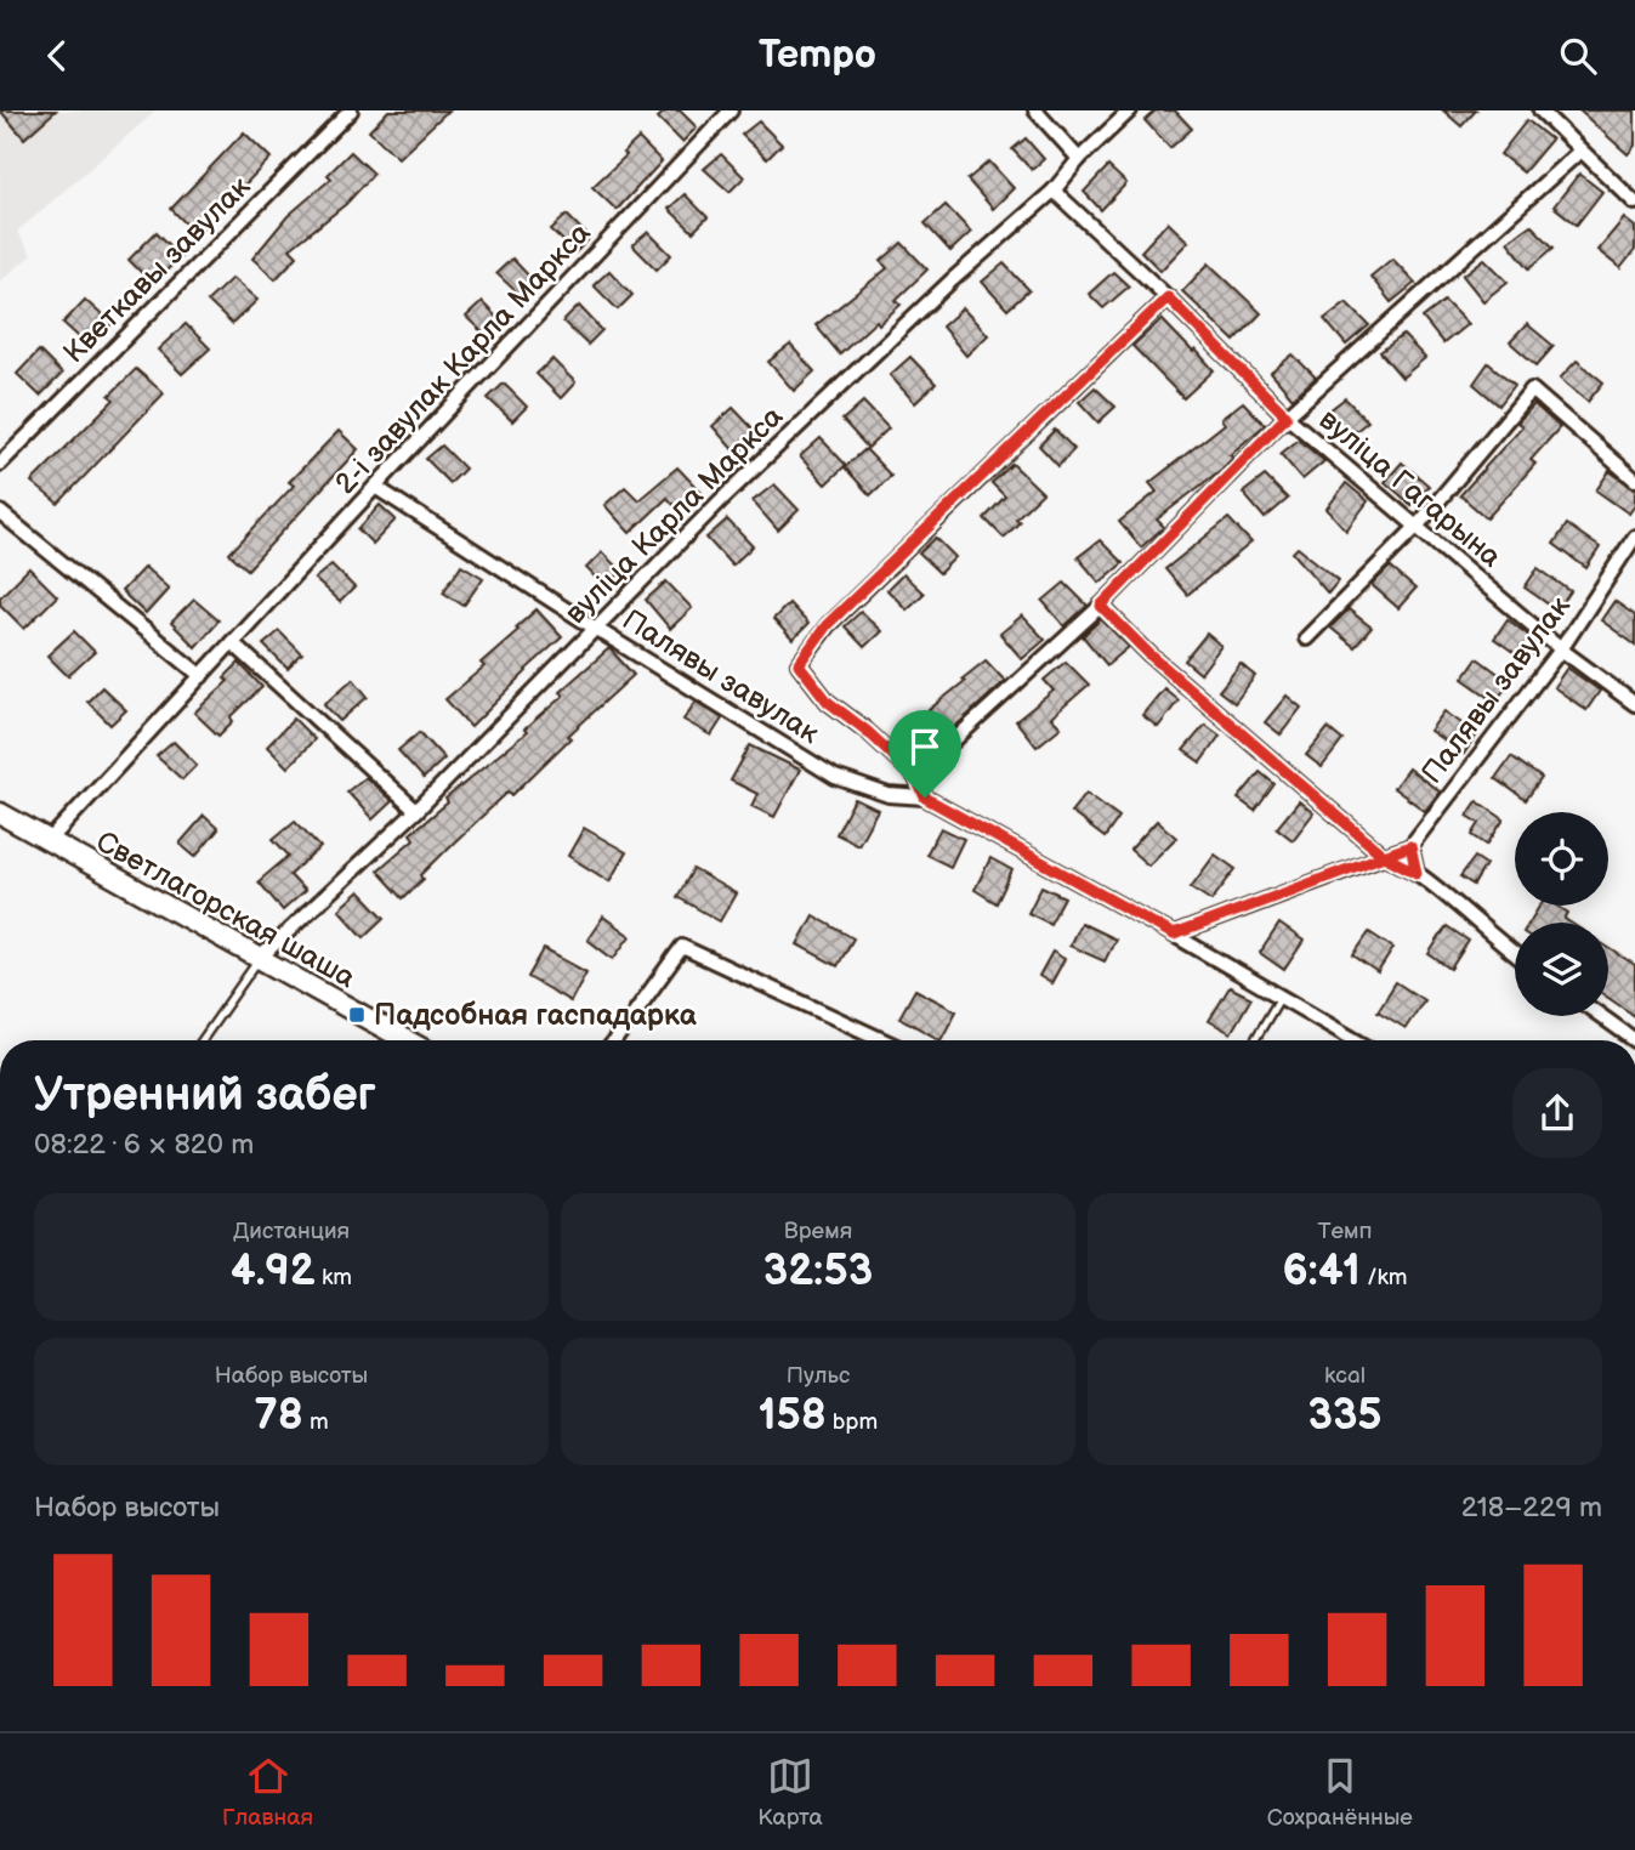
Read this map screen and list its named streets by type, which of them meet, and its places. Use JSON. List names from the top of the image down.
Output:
{
  "streets": {
    "main road": ["Светлагорская шаша"],
    "street": [
      "Кветкавы завулак",
      "2-і завулак Карла Маркса",
      "вуліца Гагарына",
      "вуліца Карла Маркса",
      "Палявы завулак"
    ]
  },
  "crossings": [
    ["2-і завулак Карла Маркса", "Палявы завулак"],
    ["2-і завулак Карла Маркса", "Светлагорская шаша"],
    ["вуліца Гагарына", "вуліца Карла Маркса"],
    ["вуліца Гагарына", "Палявы завулак"],
    ["вуліца Карла Маркса", "Палявы завулак"],
    ["вуліца Карла Маркса", "Светлагорская шаша"]
  ],
  "places": {
    "transit": ["Падсобная гаспадарка"]
  },
  "page": {
    "header": "Tempo",
    "heading": ["Утренний забег", "08:22 · 6 × 820 m"],
    "stats": [
      ["Дистанция", "4.92 km"],
      ["Время", "32:53"],
      ["Темп", "6:41 /km"],
      ["Набор высоты", "78 m"],
      ["Пульс", "158 bpm"],
      ["kcal", "335"]
    ],
    "chart": ["Набор высоты", "218–229 m"],
    "tabs": ["Главная", "Карта", "Сохранённые"]
  }
}
